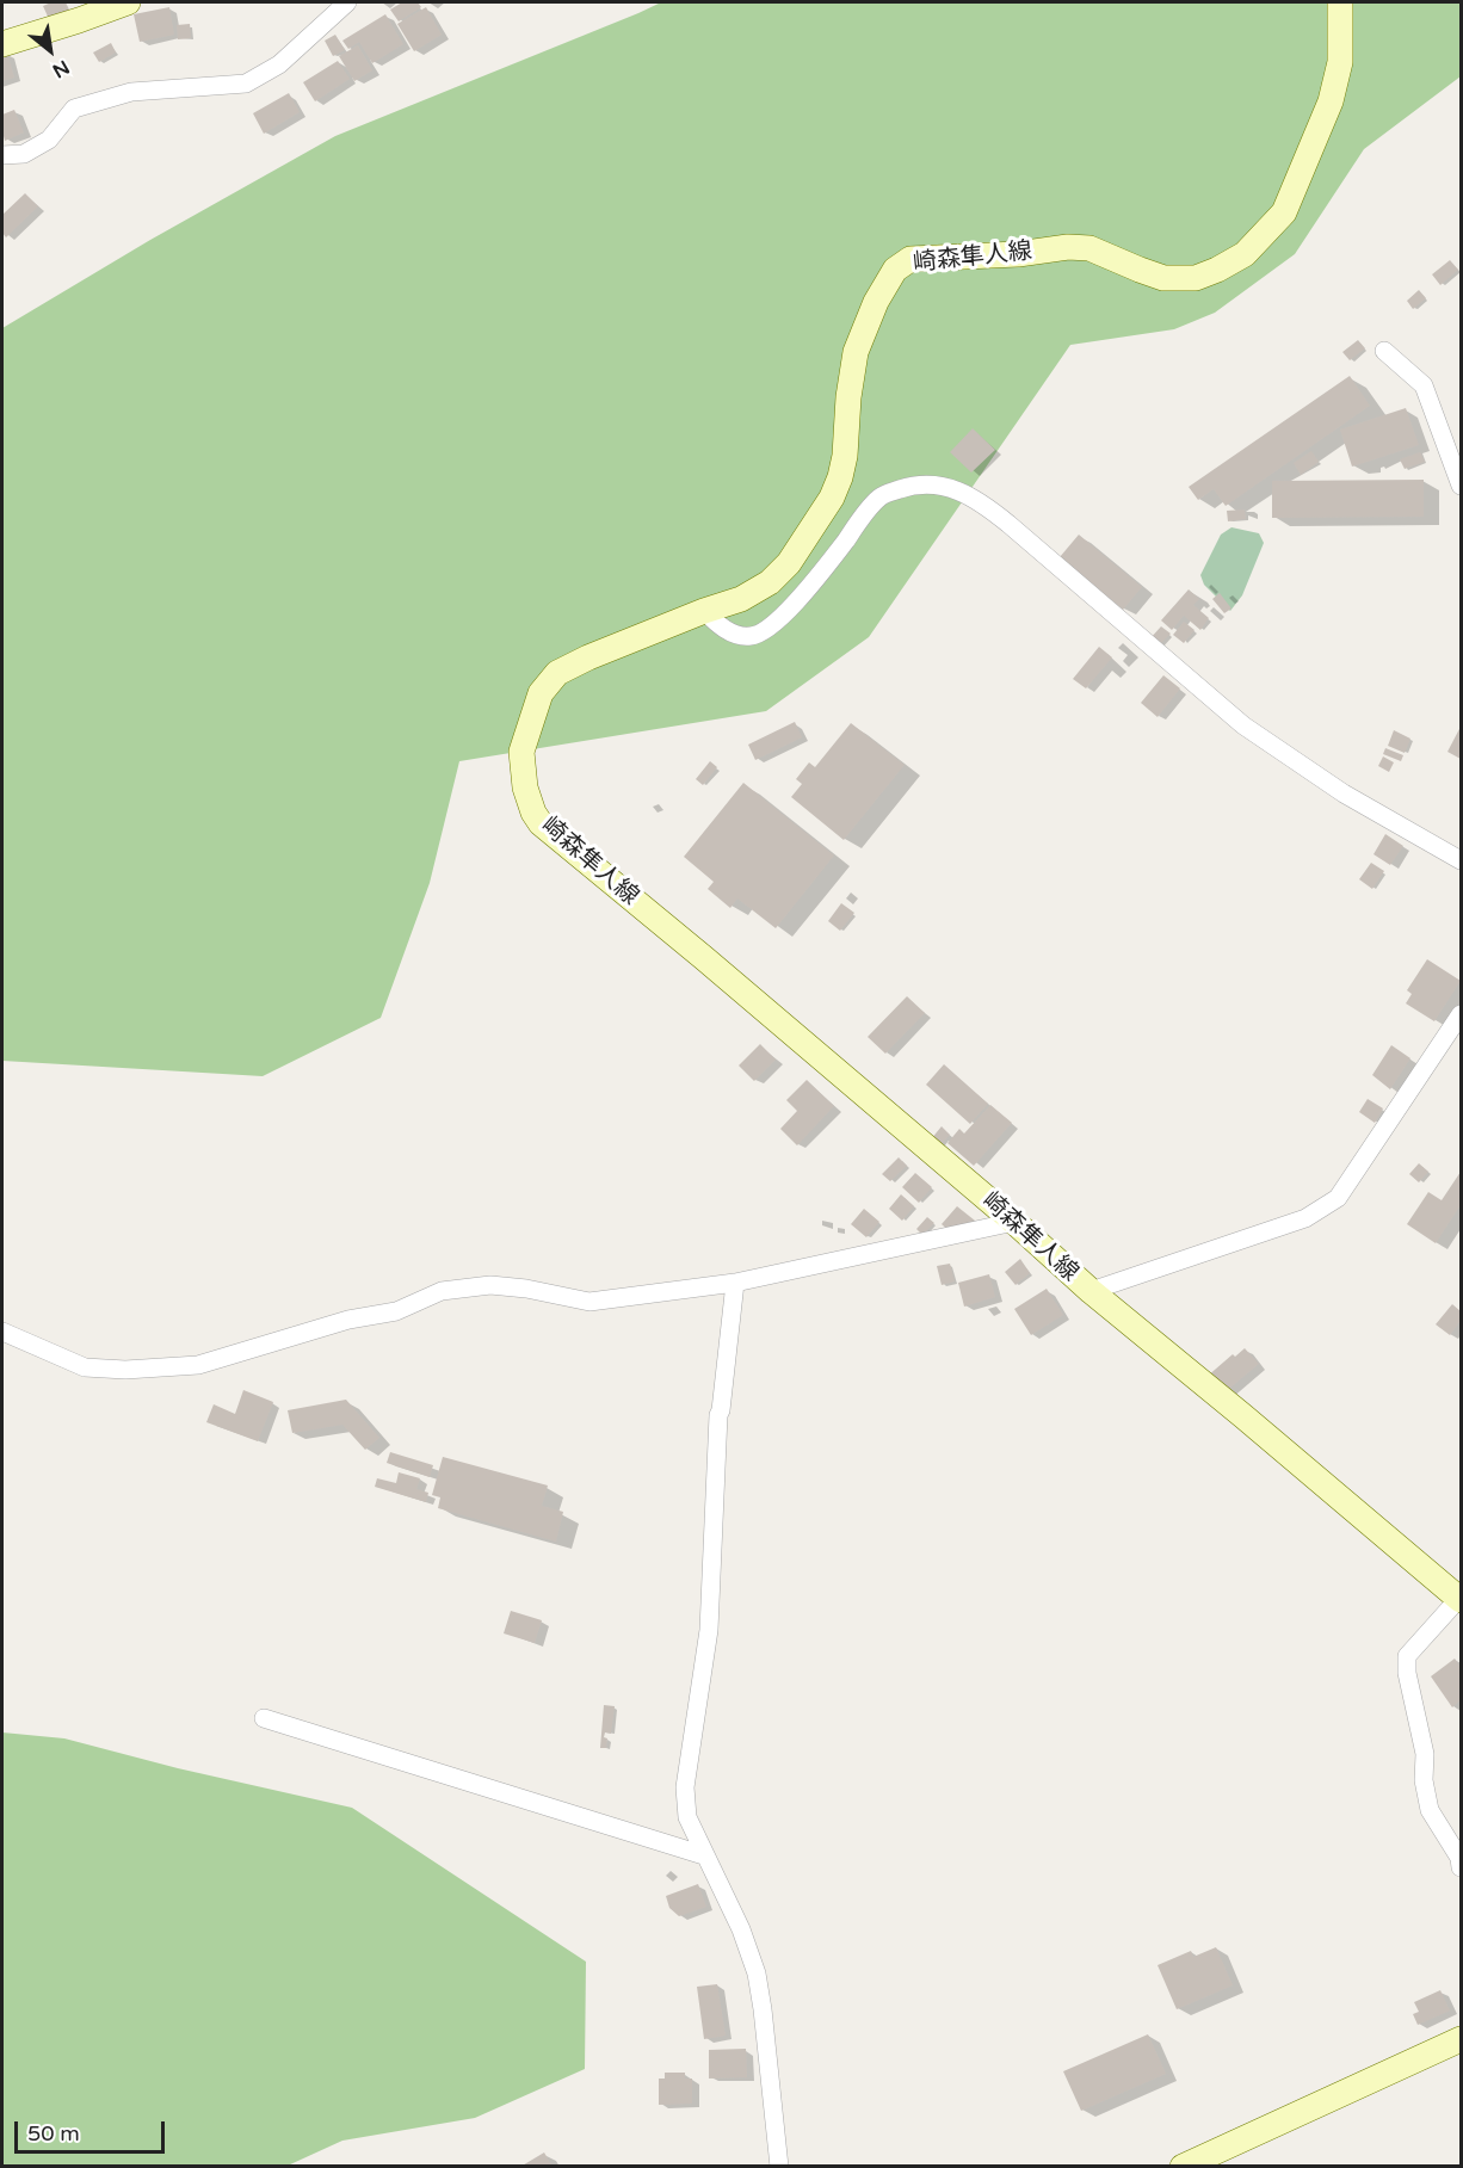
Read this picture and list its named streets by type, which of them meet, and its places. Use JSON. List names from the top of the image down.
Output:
{
  "streets": {
    "main road": ["崎森隼人線"]
  },
  "scale_bar": "50 m",
  "north": "bottom right"
}
